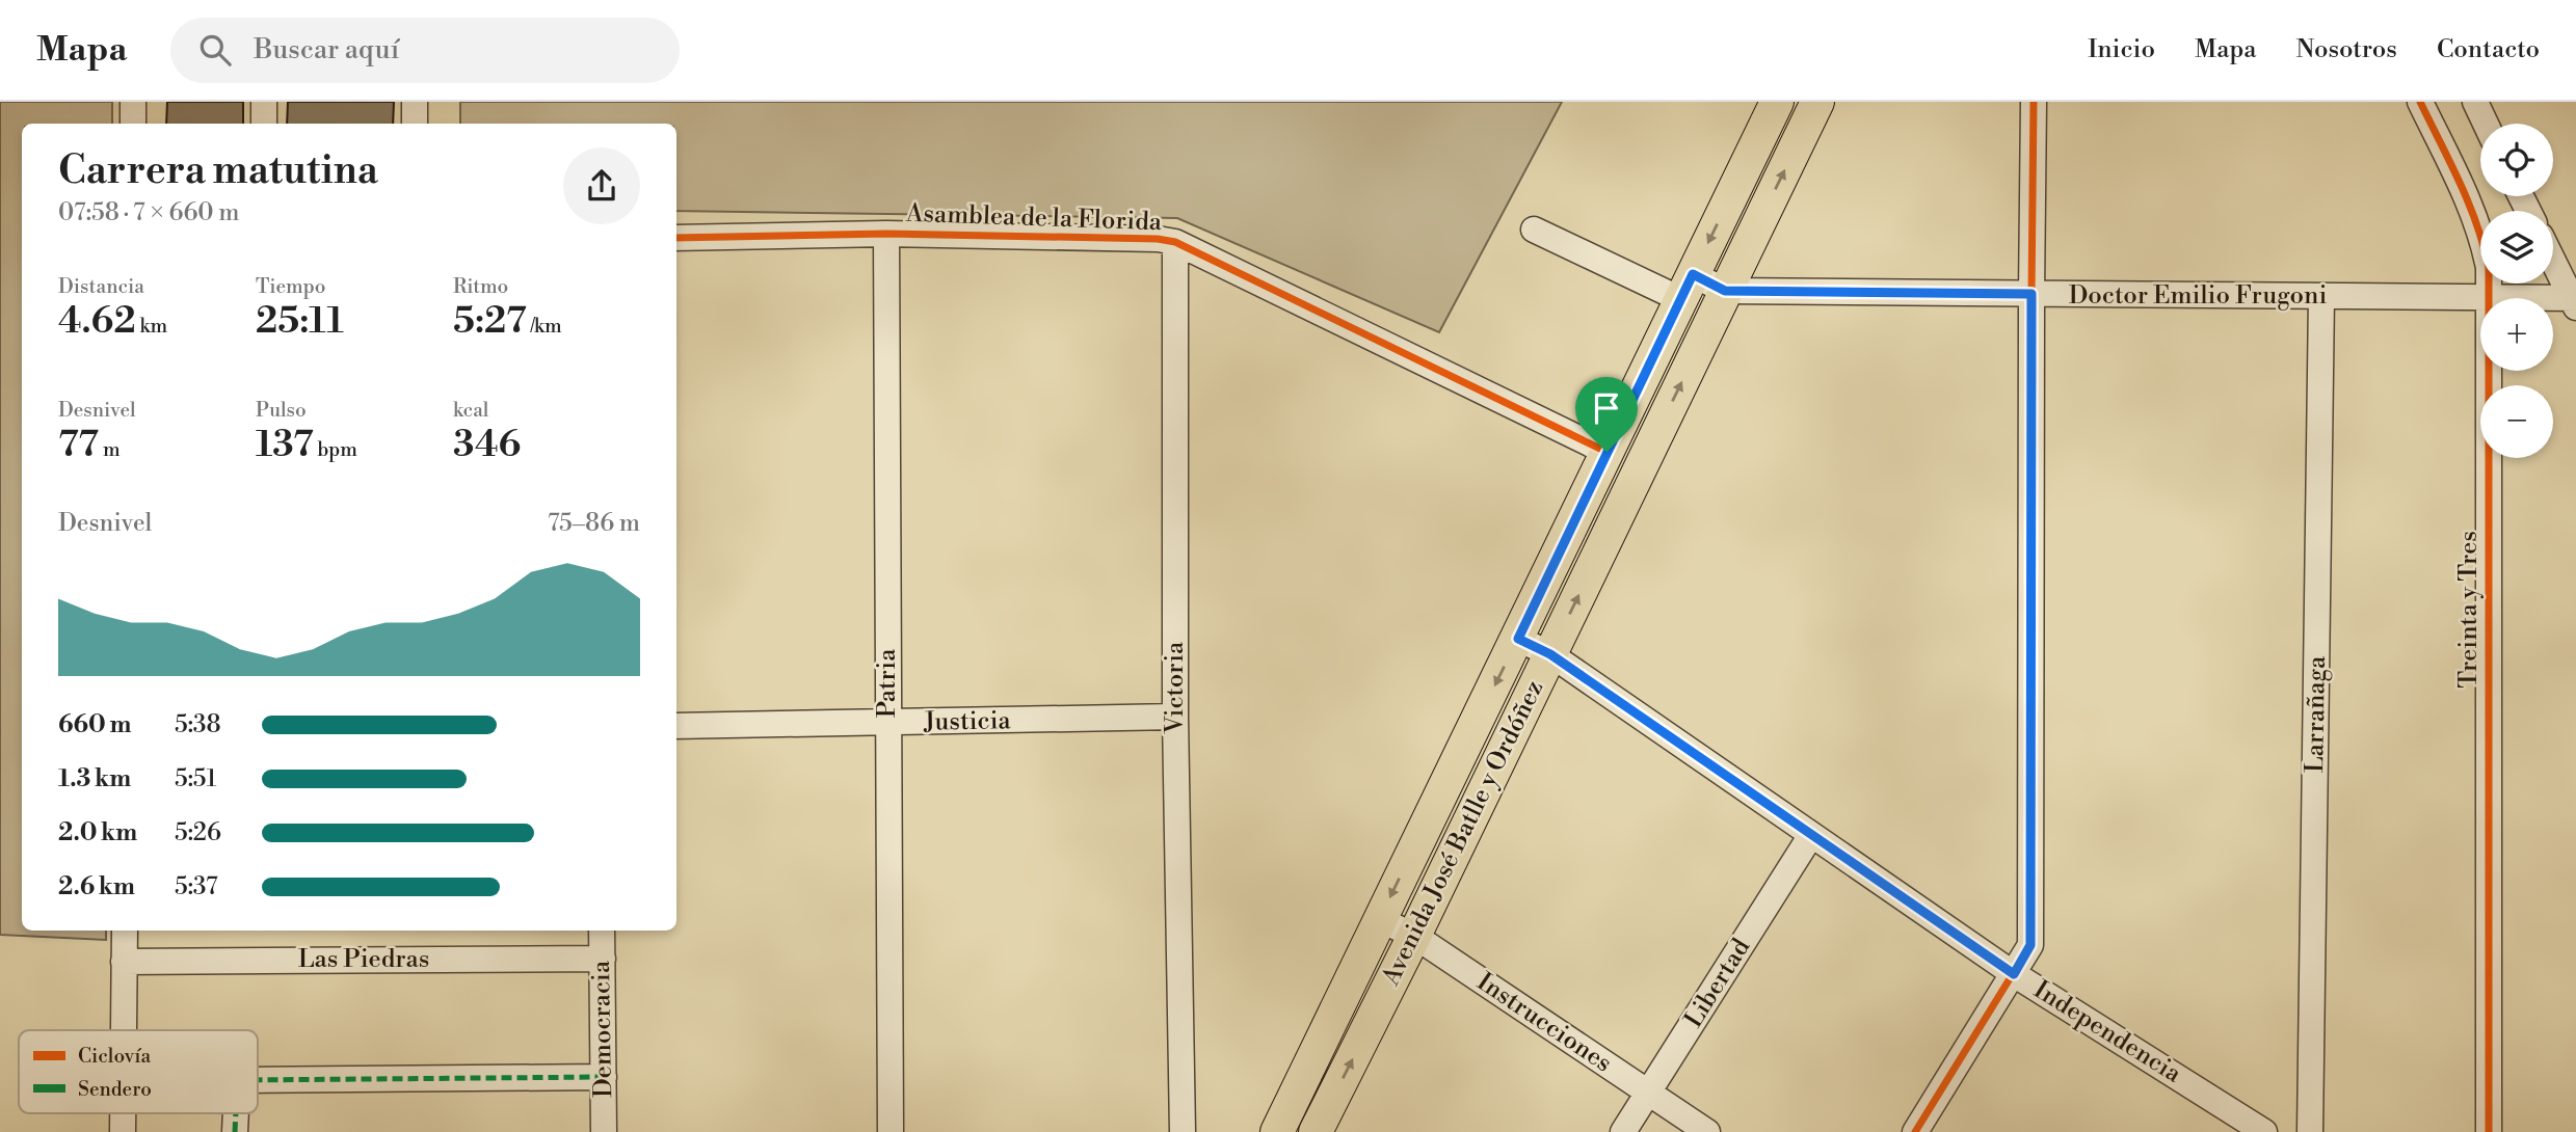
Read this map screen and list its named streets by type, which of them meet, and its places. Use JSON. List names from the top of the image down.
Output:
{
  "streets": {
    "main road": ["Avenida José Batlle y Ordóñez"],
    "street": [
      "Asamblea de la Florida",
      "Doctor Emilio Frugoni",
      "Treinta y Tres",
      "Patria",
      "Victoria",
      "Larrañaga",
      "Justicia",
      "Las Piedras",
      "Libertad",
      "Instrucciones",
      "Democracia",
      "Independencia"
    ]
  },
  "crossings": [
    ["Asamblea de la Florida", "Patria"],
    ["Asamblea de la Florida", "Victoria"],
    ["Asamblea de la Florida", "Avenida José Batlle y Ordóñez"],
    ["Doctor Emilio Frugoni", "Larrañaga"],
    ["Doctor Emilio Frugoni", "Avenida José Batlle y Ordóñez"],
    ["Patria", "Justicia"],
    ["Victoria", "Justicia"],
    ["Avenida José Batlle y Ordóñez", "Instrucciones"],
    ["Avenida José Batlle y Ordóñez", "Independencia"],
    ["Las Piedras", "Democracia"],
    ["Libertad", "Instrucciones"],
    ["Libertad", "Independencia"]
  ],
  "legend": ["Ciclovía", "Sendero"],
  "page": {
    "header": "Mapa",
    "search": "Buscar aquí",
    "nav": [
      "Inicio",
      "Mapa",
      "Nosotros",
      "Contacto"
    ],
    "map_buttons": ["+", "−"],
    "heading": ["Carrera matutina", "07:58 · 7 × 660 m"],
    "stats": [
      ["Distancia", "4.62 km"],
      ["Tiempo", "25:11"],
      ["Ritmo", "5:27 /km"],
      ["Desnivel", "77 m"],
      ["Pulso", "137 bpm"],
      ["kcal", "346"]
    ],
    "chart": ["Desnivel", "75–86 m"],
    "list": [
      {
        "name": "660 m",
        "note": "5:38"
      },
      {
        "name": "1.3 km",
        "note": "5:51"
      },
      {
        "name": "2.0 km",
        "note": "5:26"
      },
      {
        "name": "2.6 km",
        "note": "5:37"
      }
    ]
  }
}
